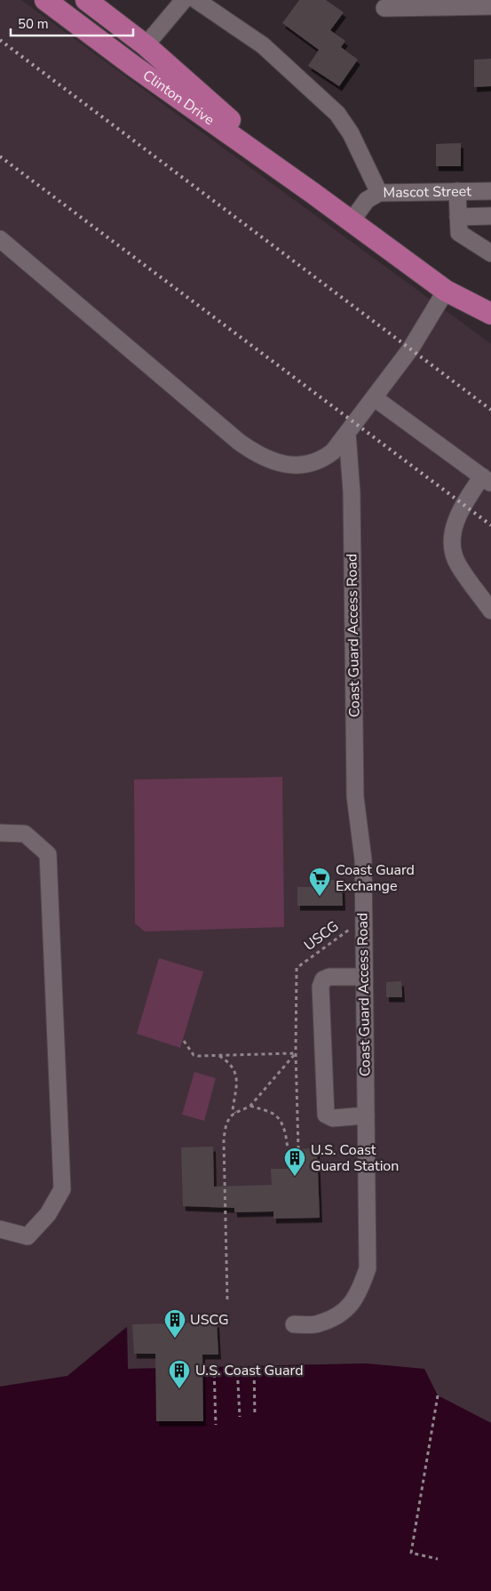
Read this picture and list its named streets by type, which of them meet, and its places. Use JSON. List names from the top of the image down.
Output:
{
  "streets": {
    "main road": ["Clinton Drive"],
    "street": ["Mascot Street", "Coast Guard Access Road"],
    "path": ["USCG"]
  },
  "crossings": [
    ["Clinton Drive", "Mascot Street"]
  ],
  "places": {
    "supermarket": ["Coast Guard Exchange"],
    "building": ["U.S. Coast Guard Station", "USCG", "U.S. Coast Guard"]
  },
  "scale_bar": "50 m"
}
